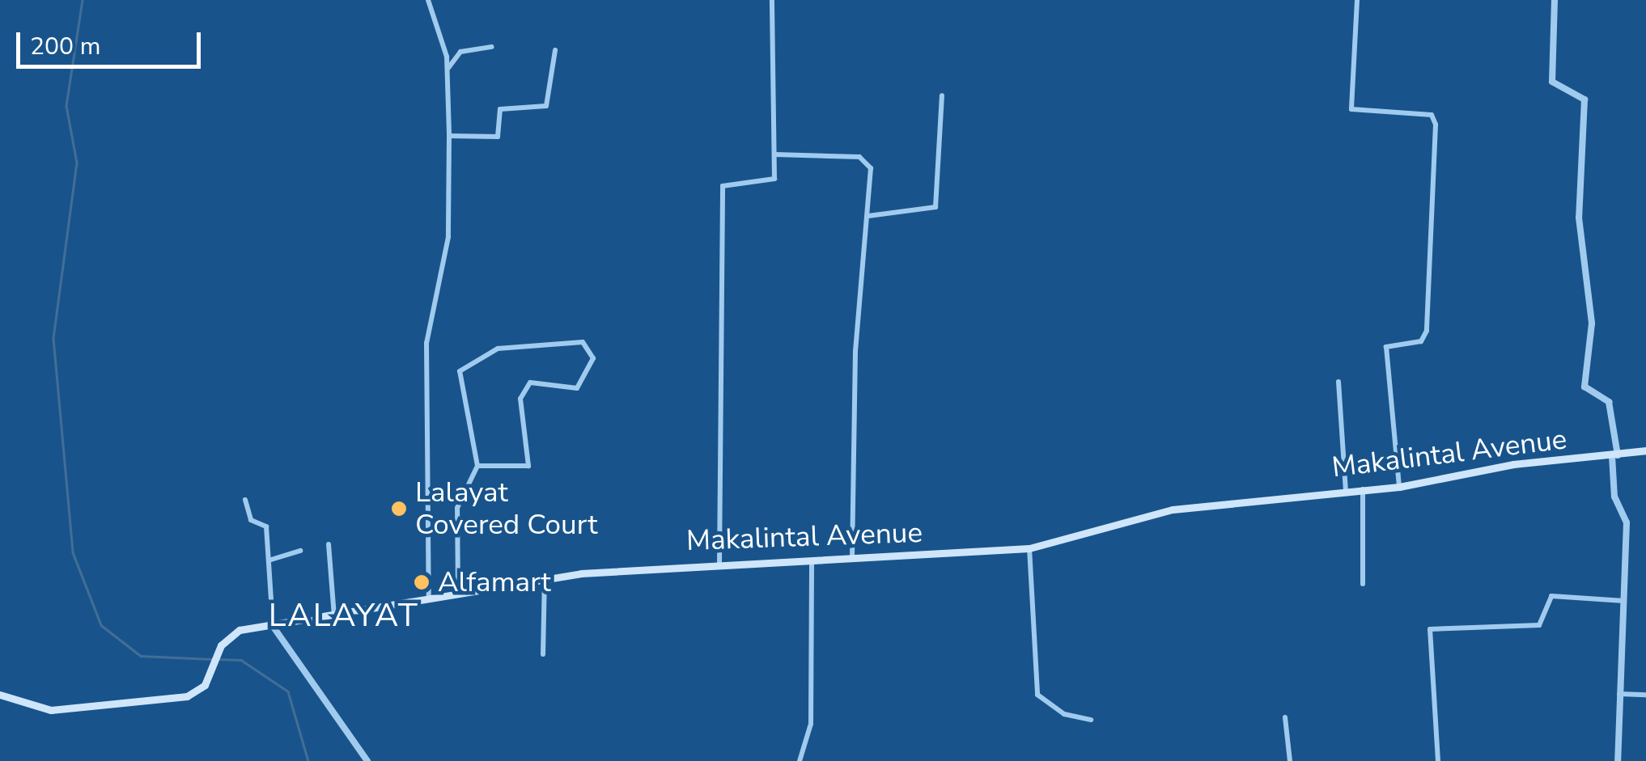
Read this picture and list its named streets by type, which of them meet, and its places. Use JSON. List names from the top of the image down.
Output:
{
  "streets": {
    "main road": ["Makalintal Avenue"]
  },
  "districts": ["LALAYAT"],
  "places": ["Lalayat Covered Court", "Alfamart"],
  "scale_bar": "200 m"
}
